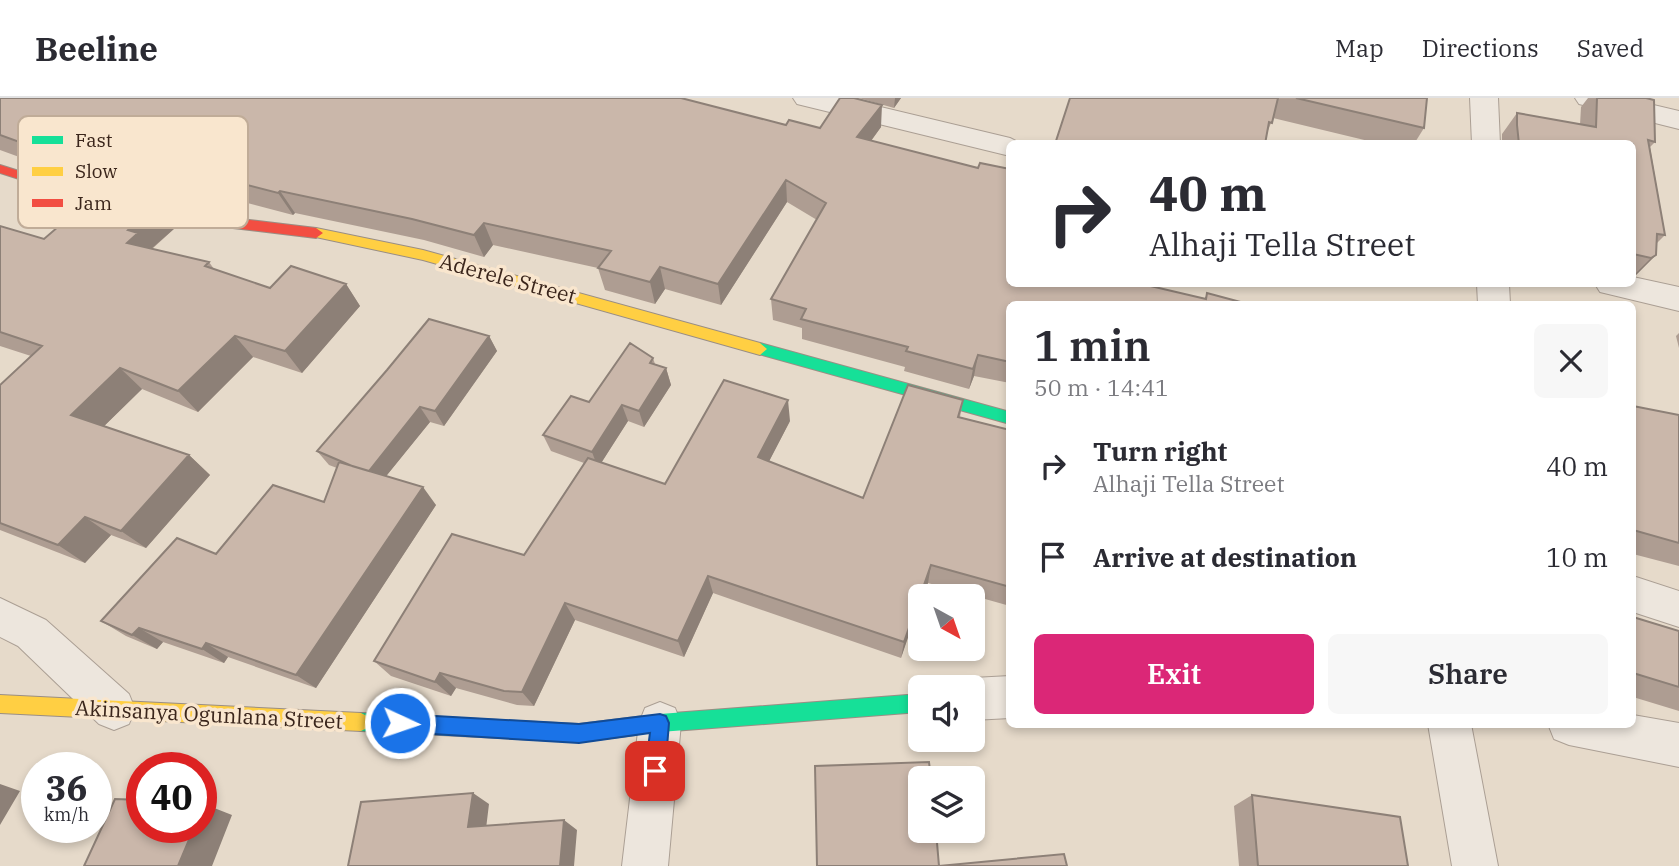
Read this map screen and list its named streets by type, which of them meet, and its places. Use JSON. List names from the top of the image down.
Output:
{
  "streets": {
    "street": ["Aderele Street", "Akinsanya Ogunlana Street"]
  },
  "legend": ["Fast", "Slow", "Jam"],
  "north": "bottom right",
  "page": {
    "header": "Beeline",
    "nav": ["Map", "Directions", "Saved"],
    "turn": ["40 m", "Alhaji Tella Street"],
    "heading": ["1 min", "50 m · 14:41"],
    "list": [
      {
        "name": "Turn right",
        "note": "Alhaji Tella Street",
        "value": "40 m"
      },
      {
        "name": "Arrive at destination",
        "value": "10 m"
      }
    ],
    "buttons": ["Exit", "Share"],
    "speed": "36 km/h",
    "limit": "40"
  }
}
